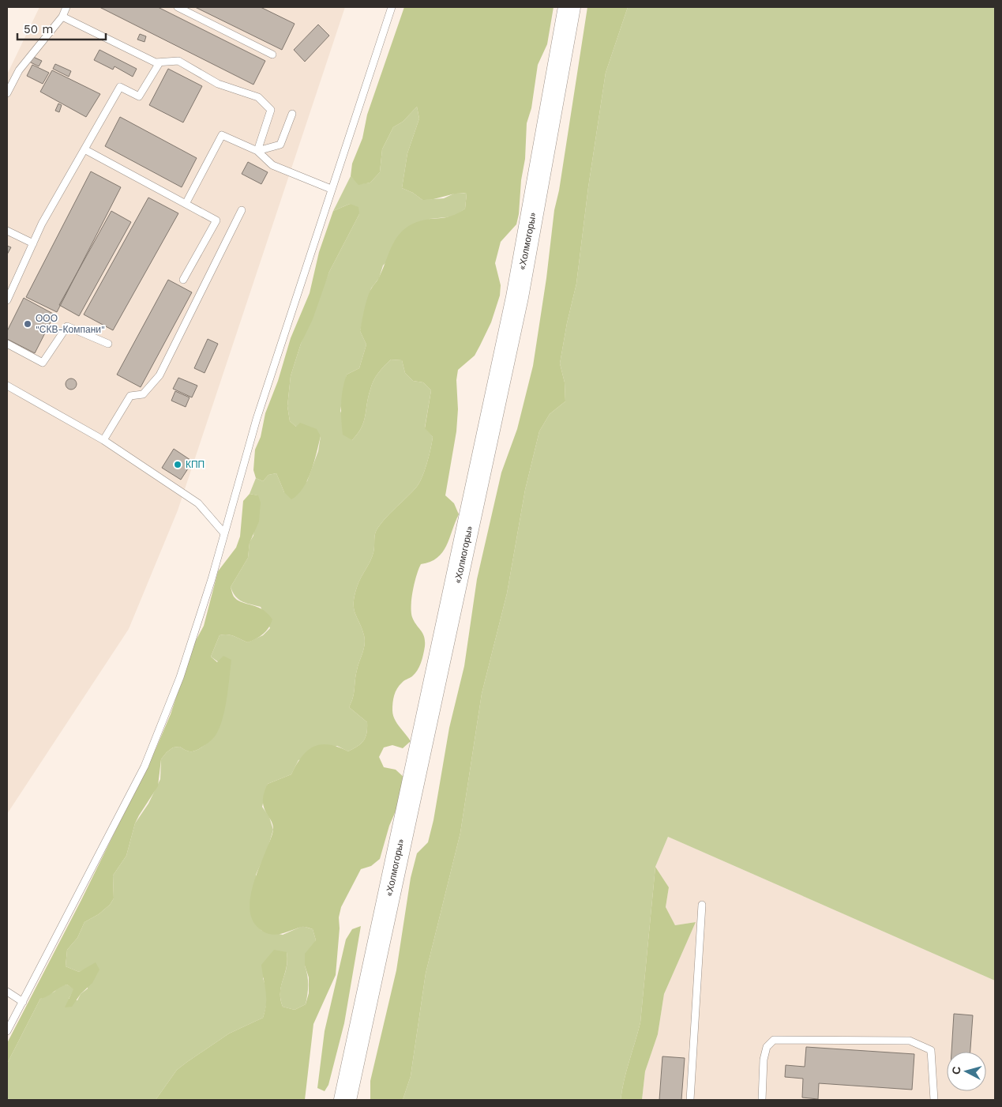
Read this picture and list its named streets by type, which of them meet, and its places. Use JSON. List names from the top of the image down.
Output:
{
  "streets": {
    "highway": ["«Холмогоры»"]
  },
  "places": ["ООО \"СКВ-Компани\"", "КПП"],
  "scale_bar": "50 m",
  "north": "left"
}
